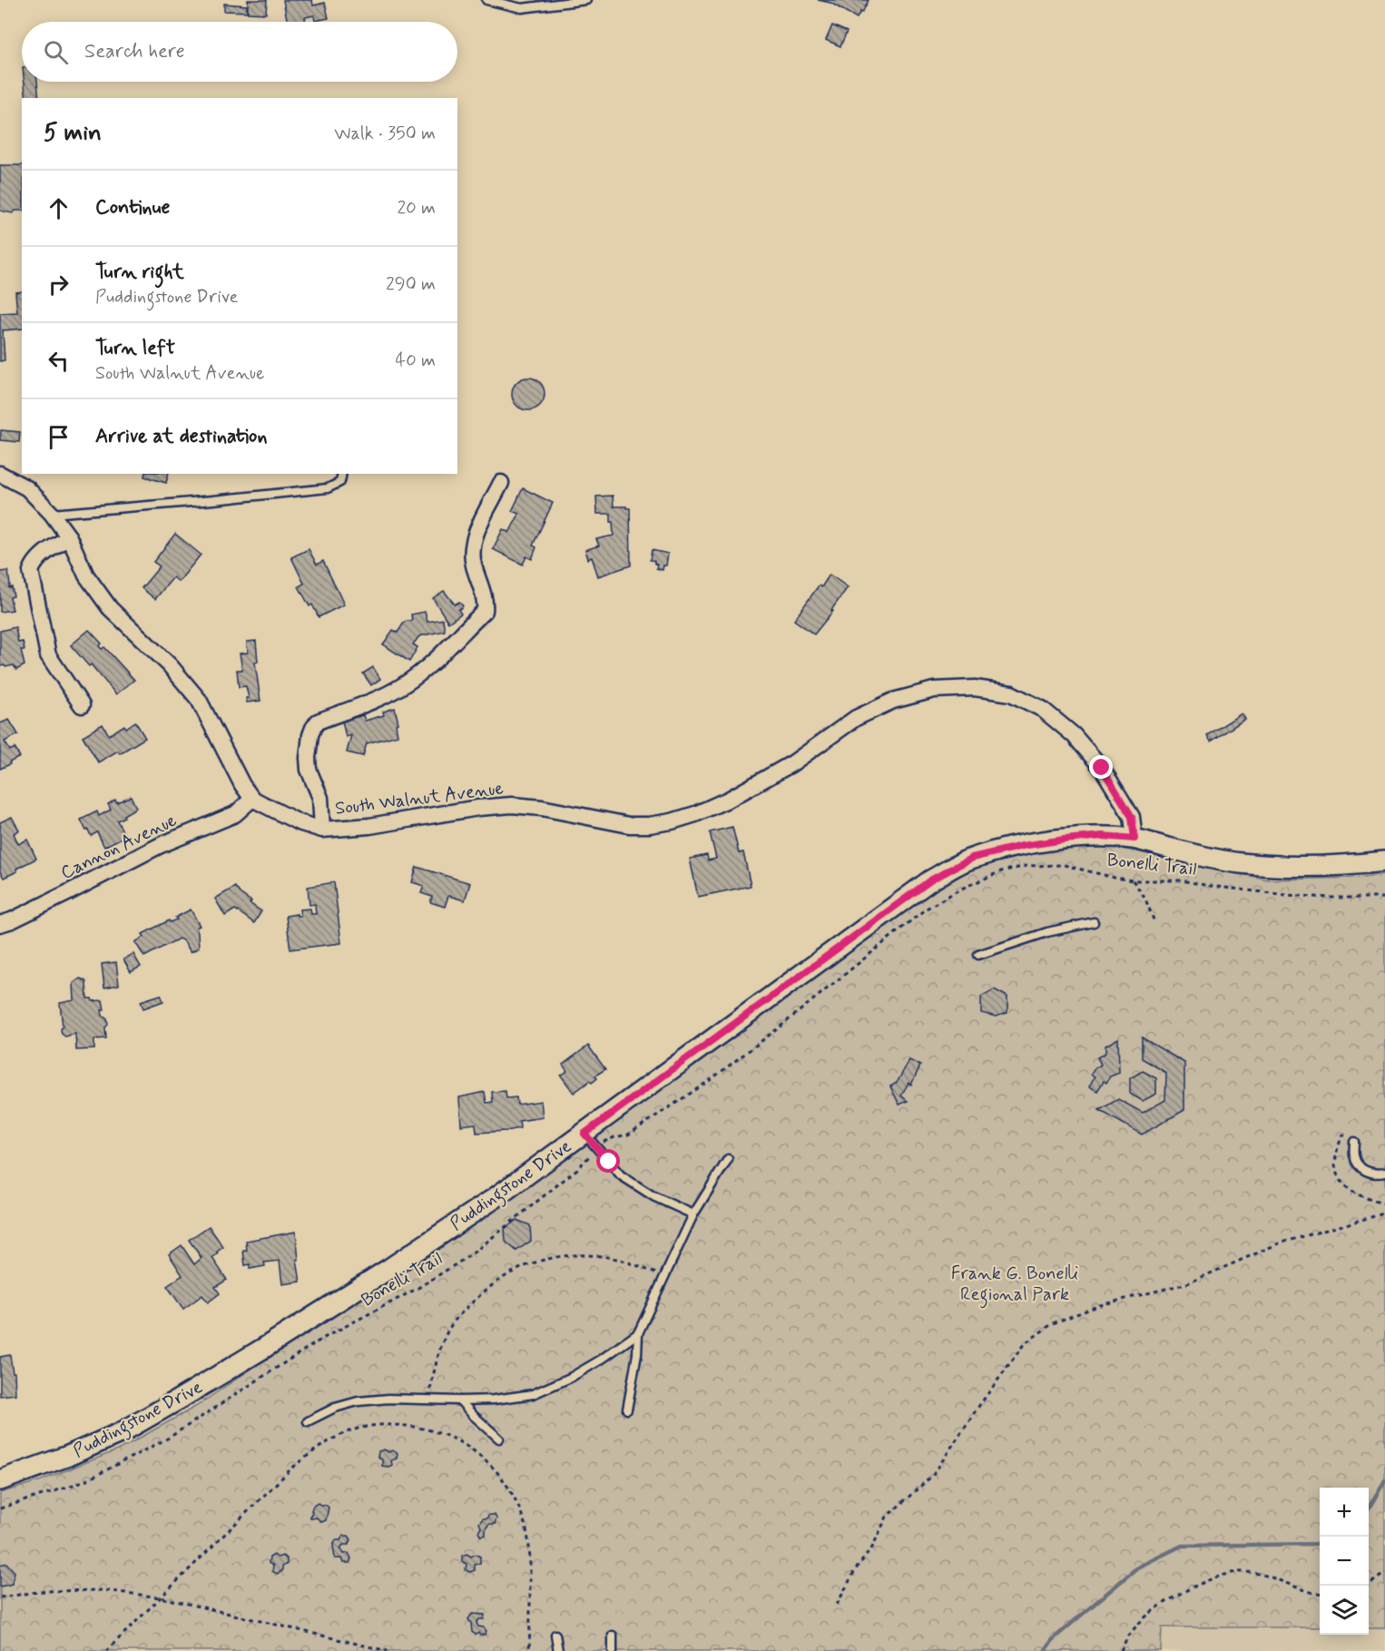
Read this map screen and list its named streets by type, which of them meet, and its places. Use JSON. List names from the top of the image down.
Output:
{
  "streets": {
    "street": ["South Walnut Avenue", "Cannon Avenue", "Puddingstone Drive"],
    "path": ["Bonelli Trail"]
  },
  "crossings": [
    ["South Walnut Avenue", "Cannon Avenue"],
    ["South Walnut Avenue", "Puddingstone Drive"],
    ["Bonelli Trail", "Puddingstone Drive"]
  ],
  "parks": ["Frank G. Bonelli Regional Park"],
  "page": {
    "search": "Search here",
    "heading": ["5 min", "Walk · 350 m"],
    "list": [
      ["Continue", "20 m"],
      ["Turn right", "Puddingstone Drive", "290 m"],
      ["Turn left", "South Walnut Avenue", "40 m"],
      "Arrive at destination"
    ],
    "map_buttons": ["+", "−"]
  }
}
